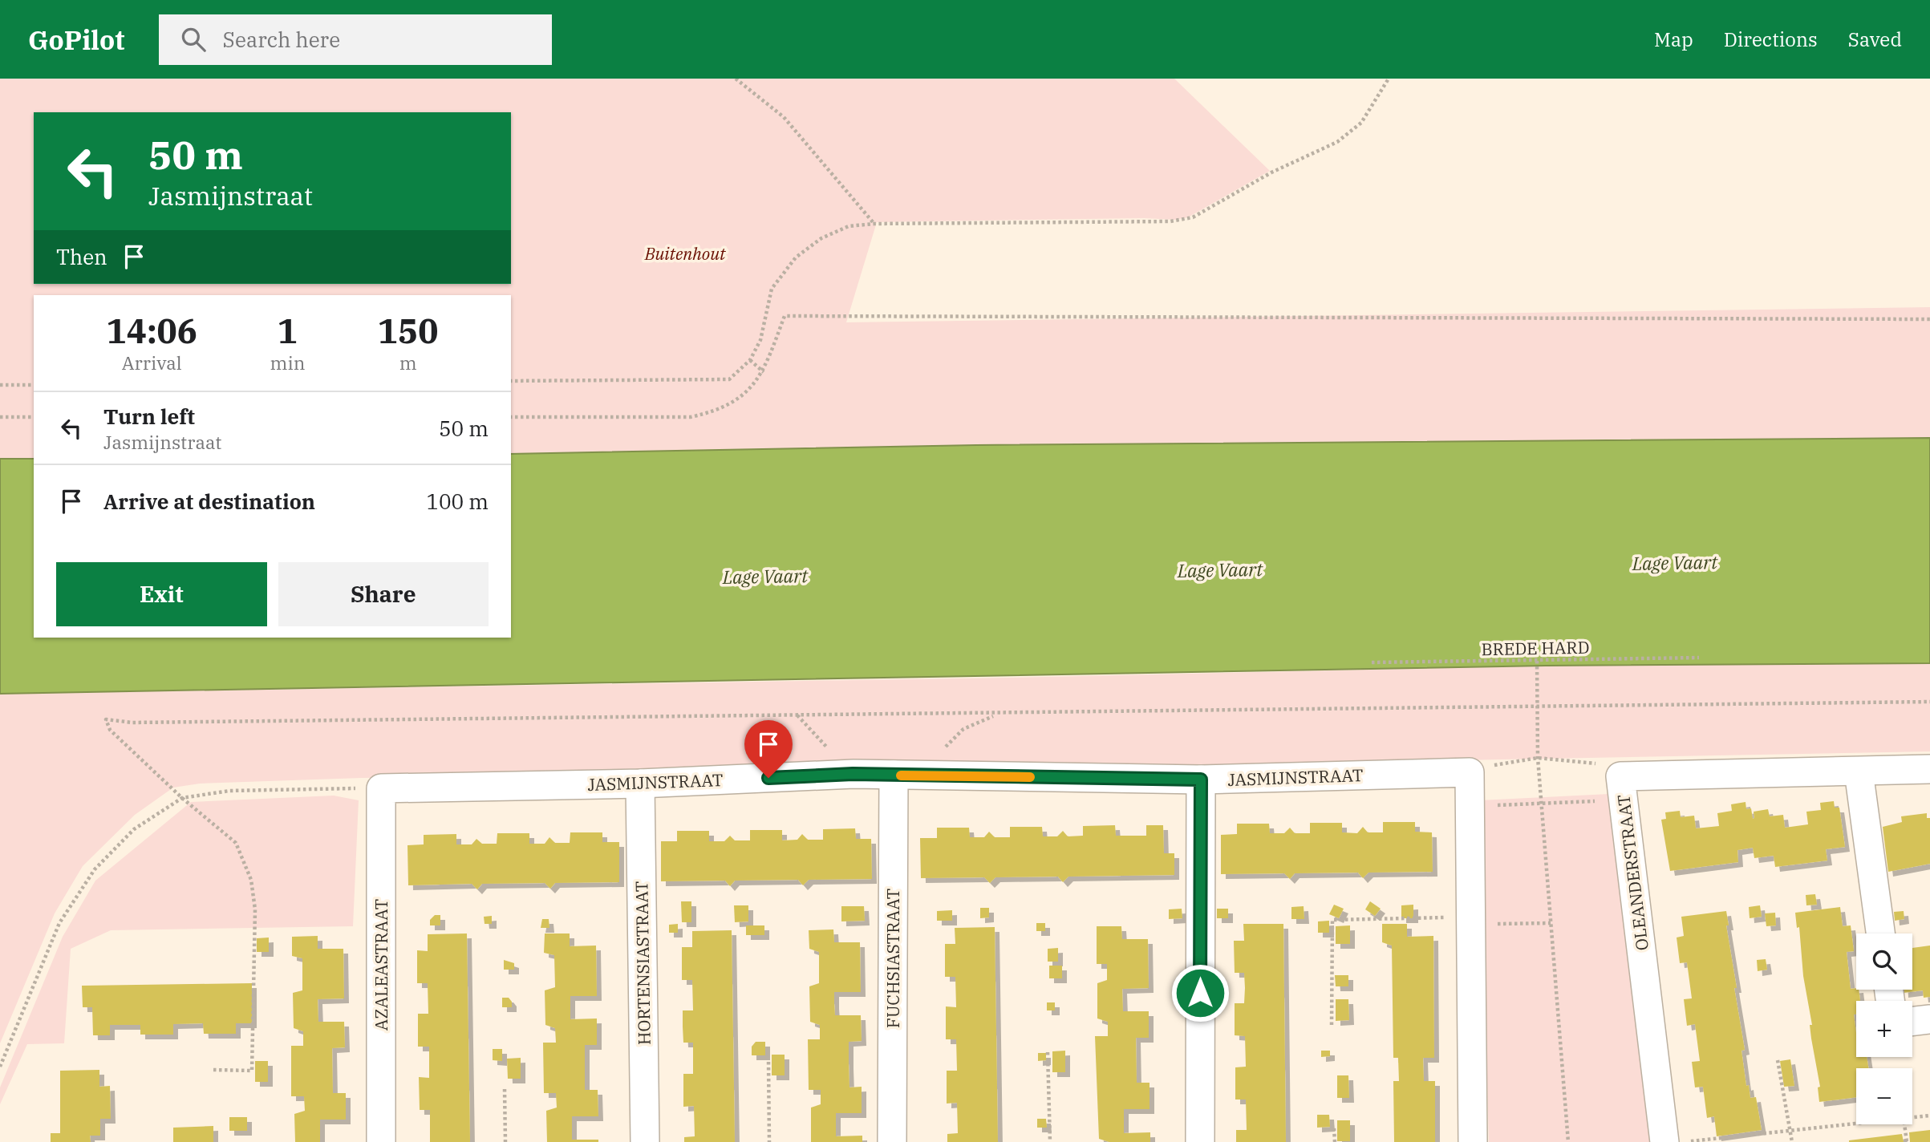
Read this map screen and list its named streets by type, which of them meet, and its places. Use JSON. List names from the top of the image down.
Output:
{
  "streets": {
    "street": [
      "JASMIJNSTRAAT",
      "OLEANDERSTRAAT",
      "FUCHSIASTRAAT",
      "HORTENSIASTRAAT",
      "AZALEASTRAAT"
    ],
    "path": ["BREDE HARD"]
  },
  "crossings": [
    ["JASMIJNSTRAAT", "FUCHSIASTRAAT"],
    ["JASMIJNSTRAAT", "HORTENSIASTRAAT"],
    ["JASMIJNSTRAAT", "AZALEASTRAAT"]
  ],
  "water": ["Lage Vaart"],
  "parks": ["Buitenhout"],
  "page": {
    "header": "GoPilot",
    "search": "Search here",
    "nav": ["Map", "Directions", "Saved"],
    "turn": ["50 m", "Jasmijnstraat"],
    "then": "Then",
    "eta": [
      "14:06",
      "Arrival",
      "1",
      "min",
      "150",
      "m"
    ],
    "list": [
      {
        "name": "Turn left",
        "note": "Jasmijnstraat",
        "value": "50 m"
      },
      {
        "name": "Arrive at destination",
        "value": "100 m"
      }
    ],
    "buttons": ["Exit", "Share"],
    "map_buttons": ["+", "−"]
  }
}
